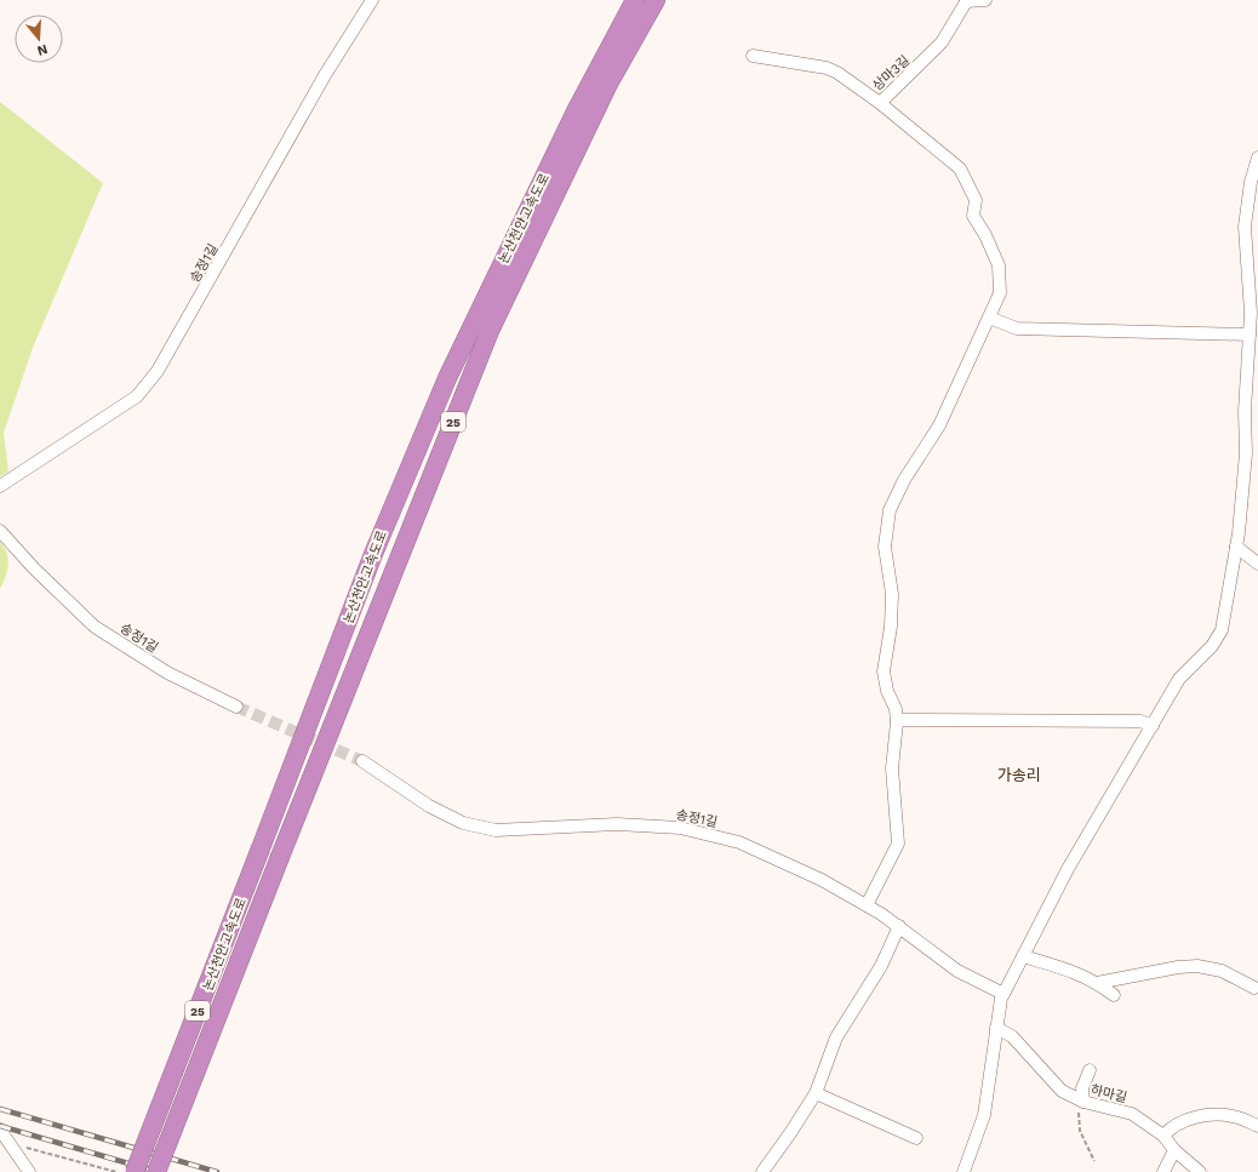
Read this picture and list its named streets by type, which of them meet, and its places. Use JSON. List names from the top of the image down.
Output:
{
  "streets": {
    "highway": ["논산천안고속도로", "25"],
    "lane": ["상마3길", "송정1길", "하마길"]
  },
  "districts": ["가송리"],
  "north": "bottom"
}
